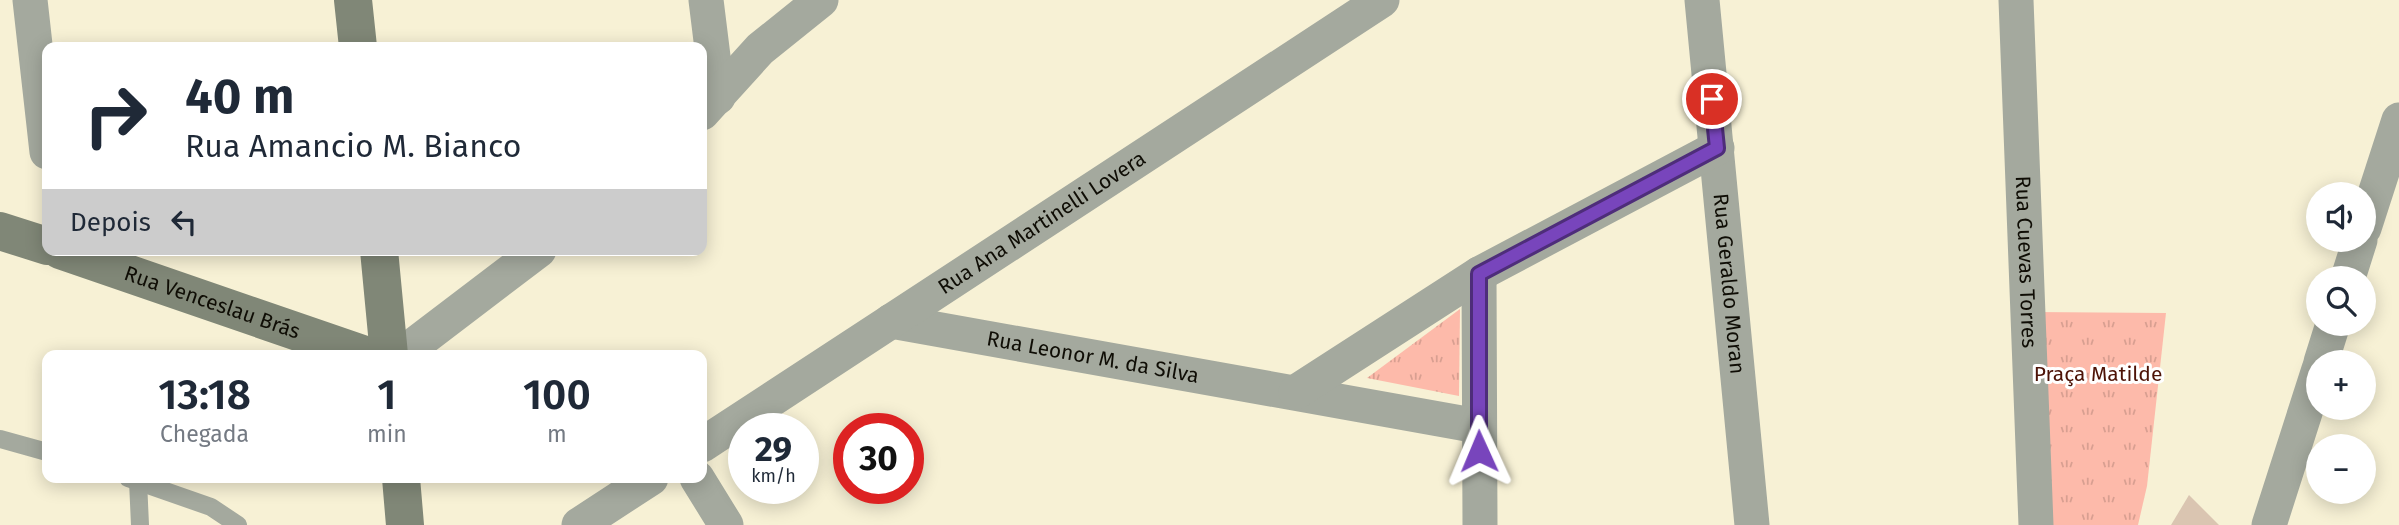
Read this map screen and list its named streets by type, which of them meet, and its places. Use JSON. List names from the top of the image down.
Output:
{
  "streets": {
    "street": [
      "Rua Ana Martinelli Lovera",
      "Rua Cuevas Torres",
      "Rua Geraldo Moran",
      "Rua Venceslau Brás",
      "Rua Leonor M. da Silva"
    ]
  },
  "crossings": [
    ["Rua Ana Martinelli Lovera", "Rua Leonor M. da Silva"]
  ],
  "parks": ["Praça Matilde"],
  "page": {
    "turn": ["40 m", "Rua Amancio M. Bianco"],
    "map_buttons": ["+", "−"],
    "then": "Depois",
    "eta": [
      "13:18",
      "Chegada",
      "1",
      "min",
      "100",
      "m"
    ],
    "speed": "29 km/h",
    "limit": "30"
  }
}
